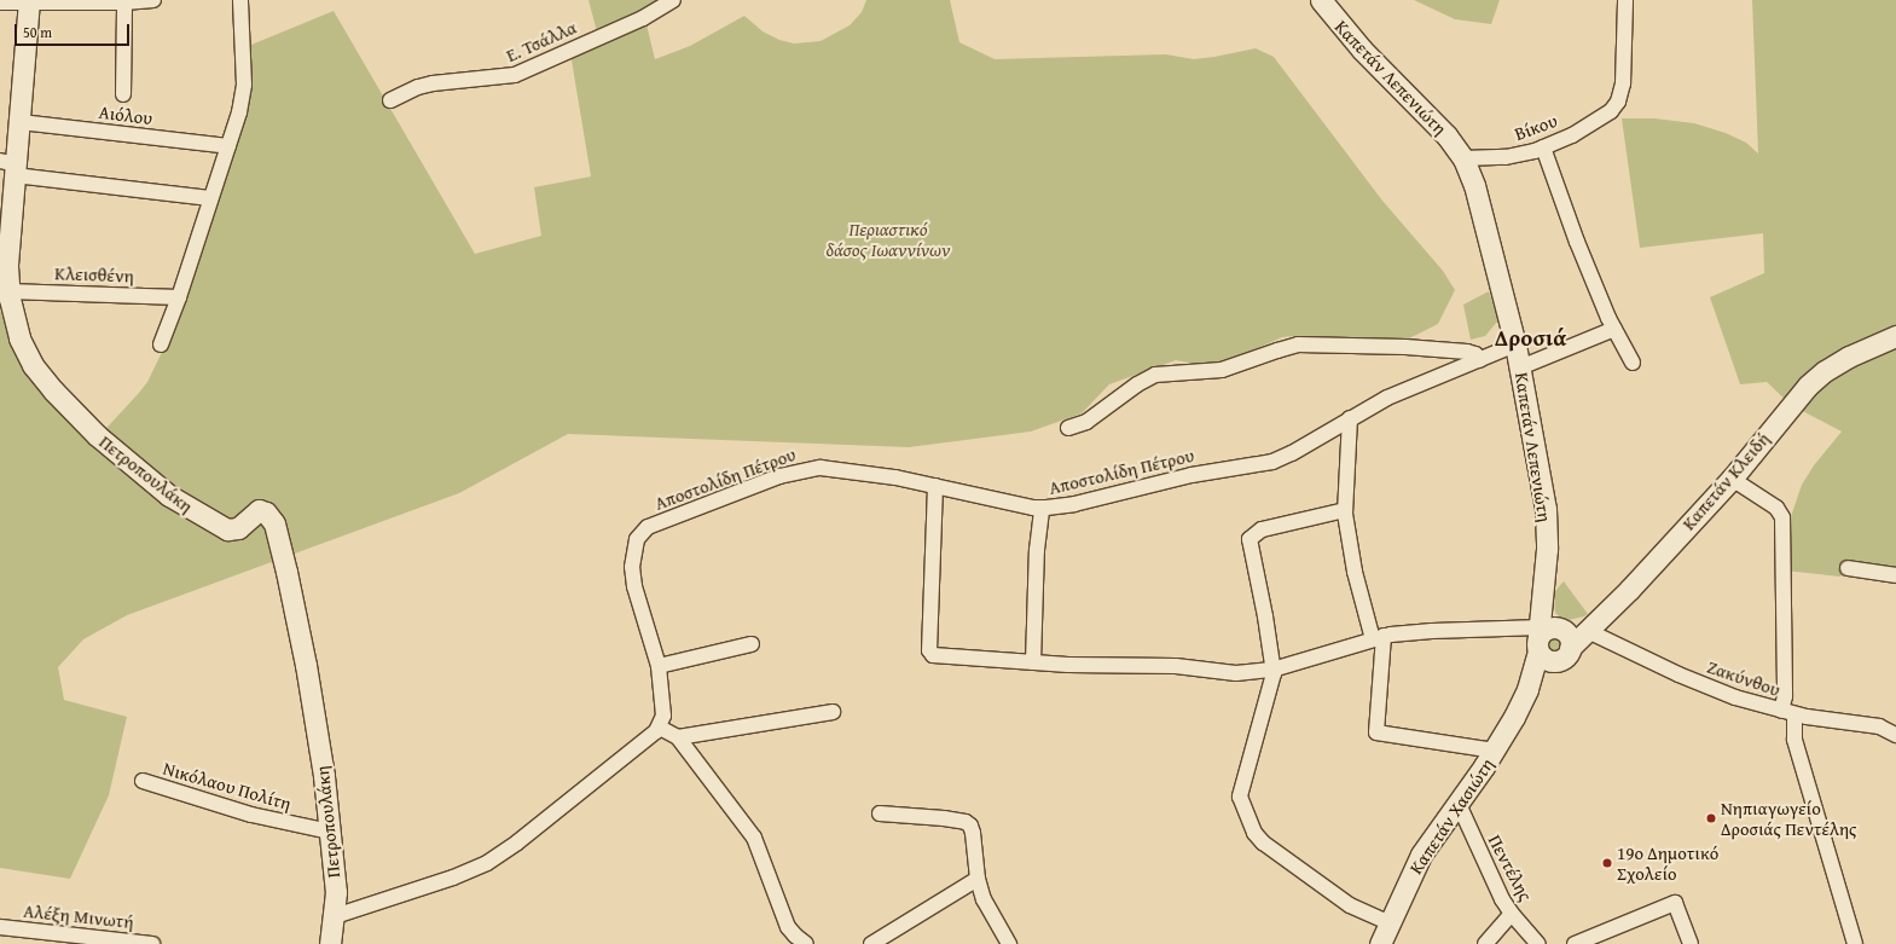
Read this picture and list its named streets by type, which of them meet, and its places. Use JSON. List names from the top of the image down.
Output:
{
  "streets": {
    "street": [
      "Ε. Τσάλλα",
      "Καπετάν Λεπενιώτη",
      "Αιόλου",
      "Βίκου",
      "Κλεισθένη",
      "Αποστολίδη Πέτρου",
      "Πετροπουλάκη",
      "Καπετάν Κλειδή",
      "Ζακύνθου",
      "Νικόλαου Πολίτη",
      "Καπετάν Χασιώτη",
      "Πεντέλης",
      "Αλέξη Μινωτή"
    ]
  },
  "crossings": [
    ["Καπετάν Λεπενιώτη", "Βίκου"],
    ["Καπετάν Λεπενιώτη", "Αποστολίδη Πέτρου"],
    ["Καπετάν Λεπενιώτη", "Καπετάν Κλειδή"],
    ["Καπετάν Λεπενιώτη", "Καπετάν Χασιώτη"],
    ["Αιόλου", "Πετροπουλάκη"],
    ["Κλεισθένη", "Πετροπουλάκη"],
    ["Πετροπουλάκη", "Νικόλαου Πολίτη"],
    ["Καπετάν Κλειδή", "Ζακύνθου"],
    ["Καπετάν Κλειδή", "Καπετάν Χασιώτη"],
    ["Καπετάν Χασιώτη", "Πεντέλης"]
  ],
  "districts": ["Δροσιά"],
  "parks": ["Περιαστικό δάσος Ιωαννίνων"],
  "places": ["Νηπιαγωγείο Δροσιάς Πεντέλης", "19ο Δημοτικό Σχολείο"],
  "scale_bar": "50 m"
}
